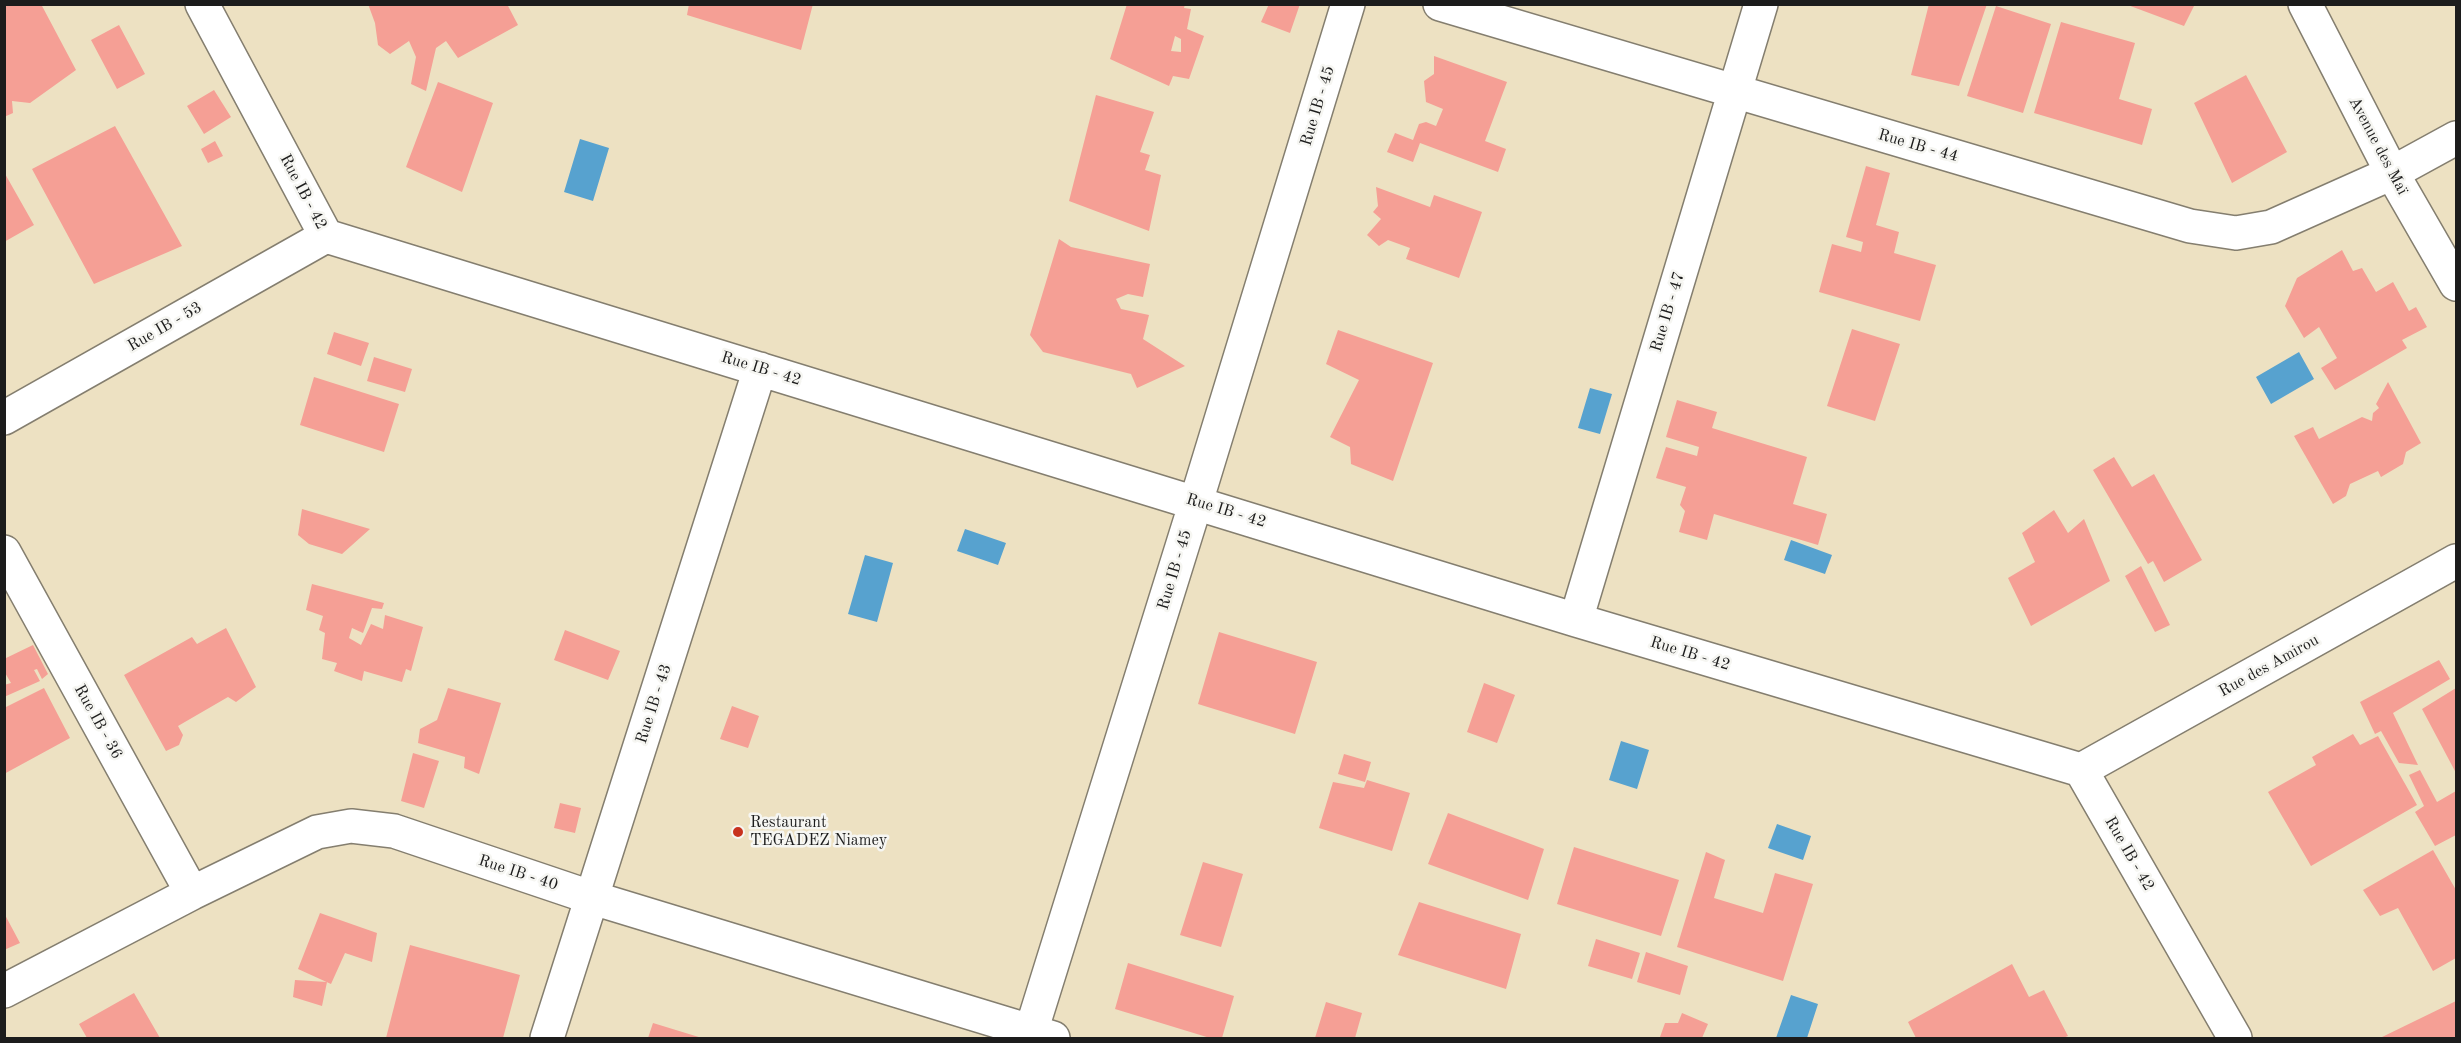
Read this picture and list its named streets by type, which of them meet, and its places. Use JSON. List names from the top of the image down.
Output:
{
  "streets": {
    "street": [
      "Rue IB - 45",
      "Rue IB - 44",
      "Avenue des Maï",
      "Rue IB - 42",
      "Rue IB - 47",
      "Rue IB - 53",
      "Rue des Amirou",
      "Rue IB - 43",
      "Rue IB - 36",
      "Rue IB - 40"
    ]
  },
  "crossings": [
    ["Rue IB - 45", "Rue IB - 42"],
    ["Rue IB - 45", "Rue IB - 40"],
    ["Rue IB - 44", "Avenue des Maï"],
    ["Rue IB - 44", "Rue IB - 47"],
    ["Rue IB - 42", "Rue IB - 47"],
    ["Rue IB - 42", "Rue IB - 53"],
    ["Rue IB - 42", "Rue des Amirou"],
    ["Rue IB - 42", "Rue IB - 43"],
    ["Rue IB - 43", "Rue IB - 40"],
    ["Rue IB - 36", "Rue IB - 40"]
  ],
  "places": ["Restaurant TEGADEZ Niamey"]
}
